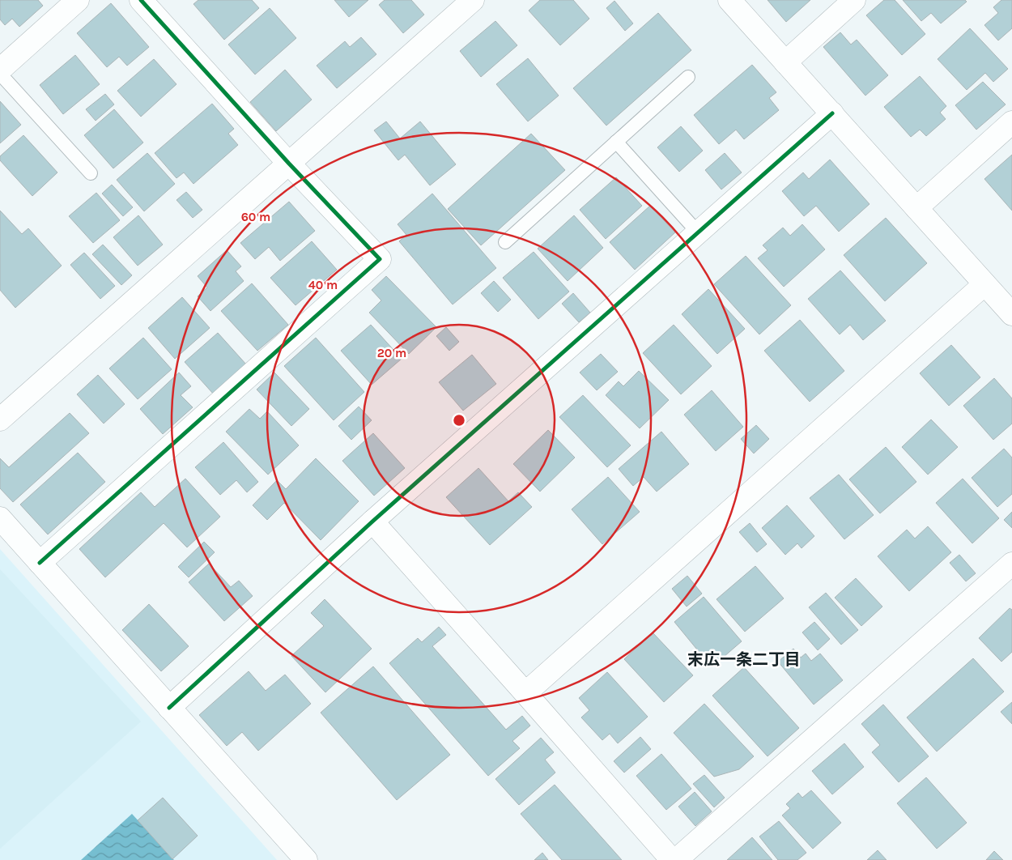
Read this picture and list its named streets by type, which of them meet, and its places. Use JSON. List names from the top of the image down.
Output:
{
  "districts": ["末広一条二丁目"],
  "rings": ["60 m", "40 m", "20 m"]
}
